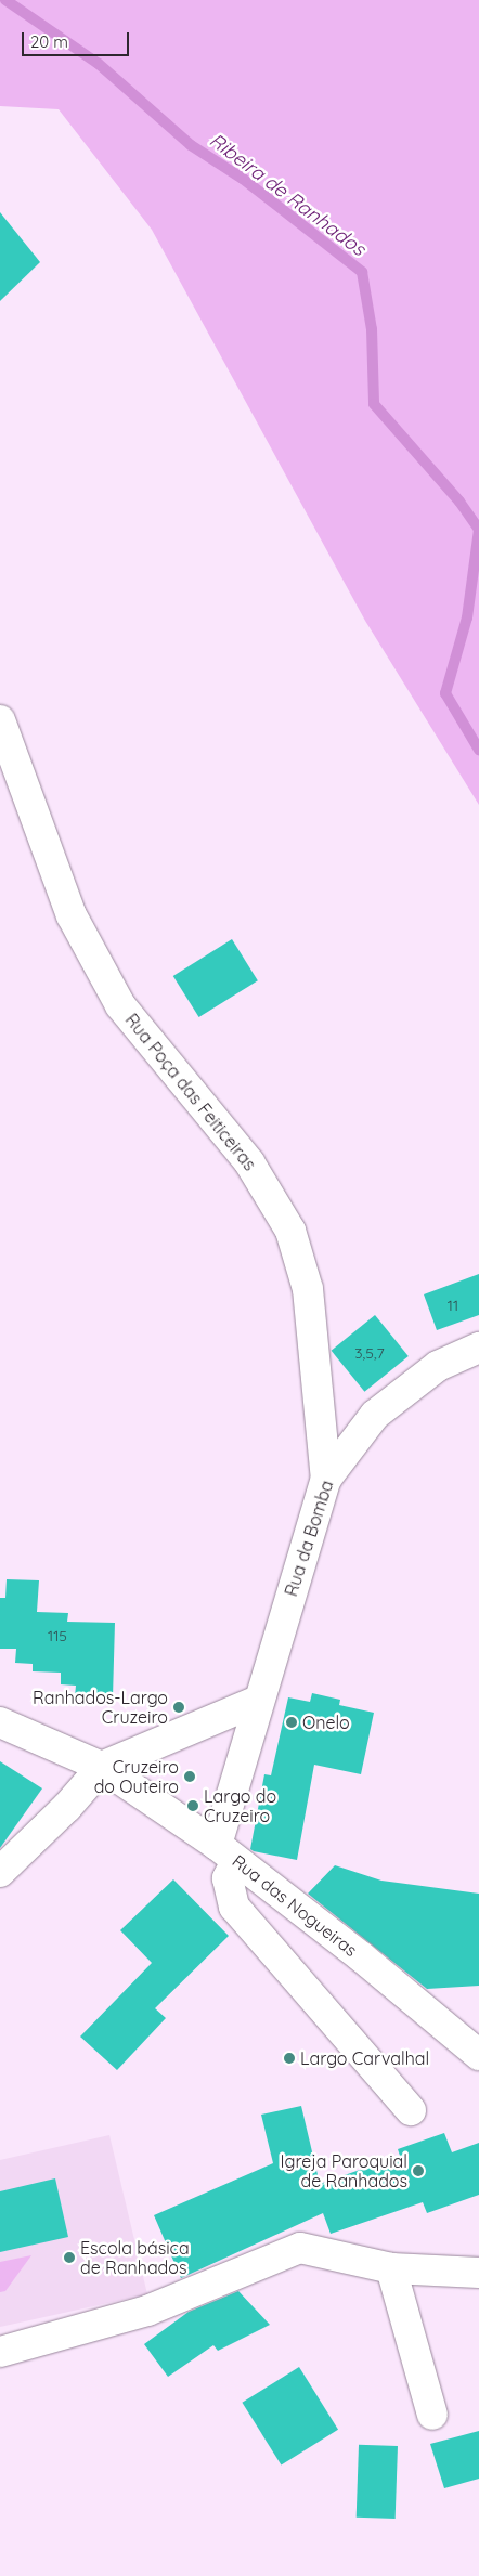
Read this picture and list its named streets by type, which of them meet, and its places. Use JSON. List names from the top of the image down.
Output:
{
  "streets": {
    "street": ["Rua Poça das Feiticeiras", "Rua da Bomba", "Rua das Nogueiras"]
  },
  "crossings": [
    ["Rua Poça das Feiticeiras", "Rua da Bomba"],
    ["Rua da Bomba", "Rua das Nogueiras"]
  ],
  "water": ["Ribeira de Ranhados"],
  "places": [
    "Ranhados-Largo Cruzeiro",
    "Onelo",
    "Cruzeiro do Outeiro",
    "Largo do Cruzeiro",
    "Largo Carvalhal",
    "Igreja Paroquial de Ranhados",
    "Escola básica de Ranhados"
  ],
  "house_numbers": ["11", "3,5,7", "115"],
  "scale_bar": "20 m"
}
